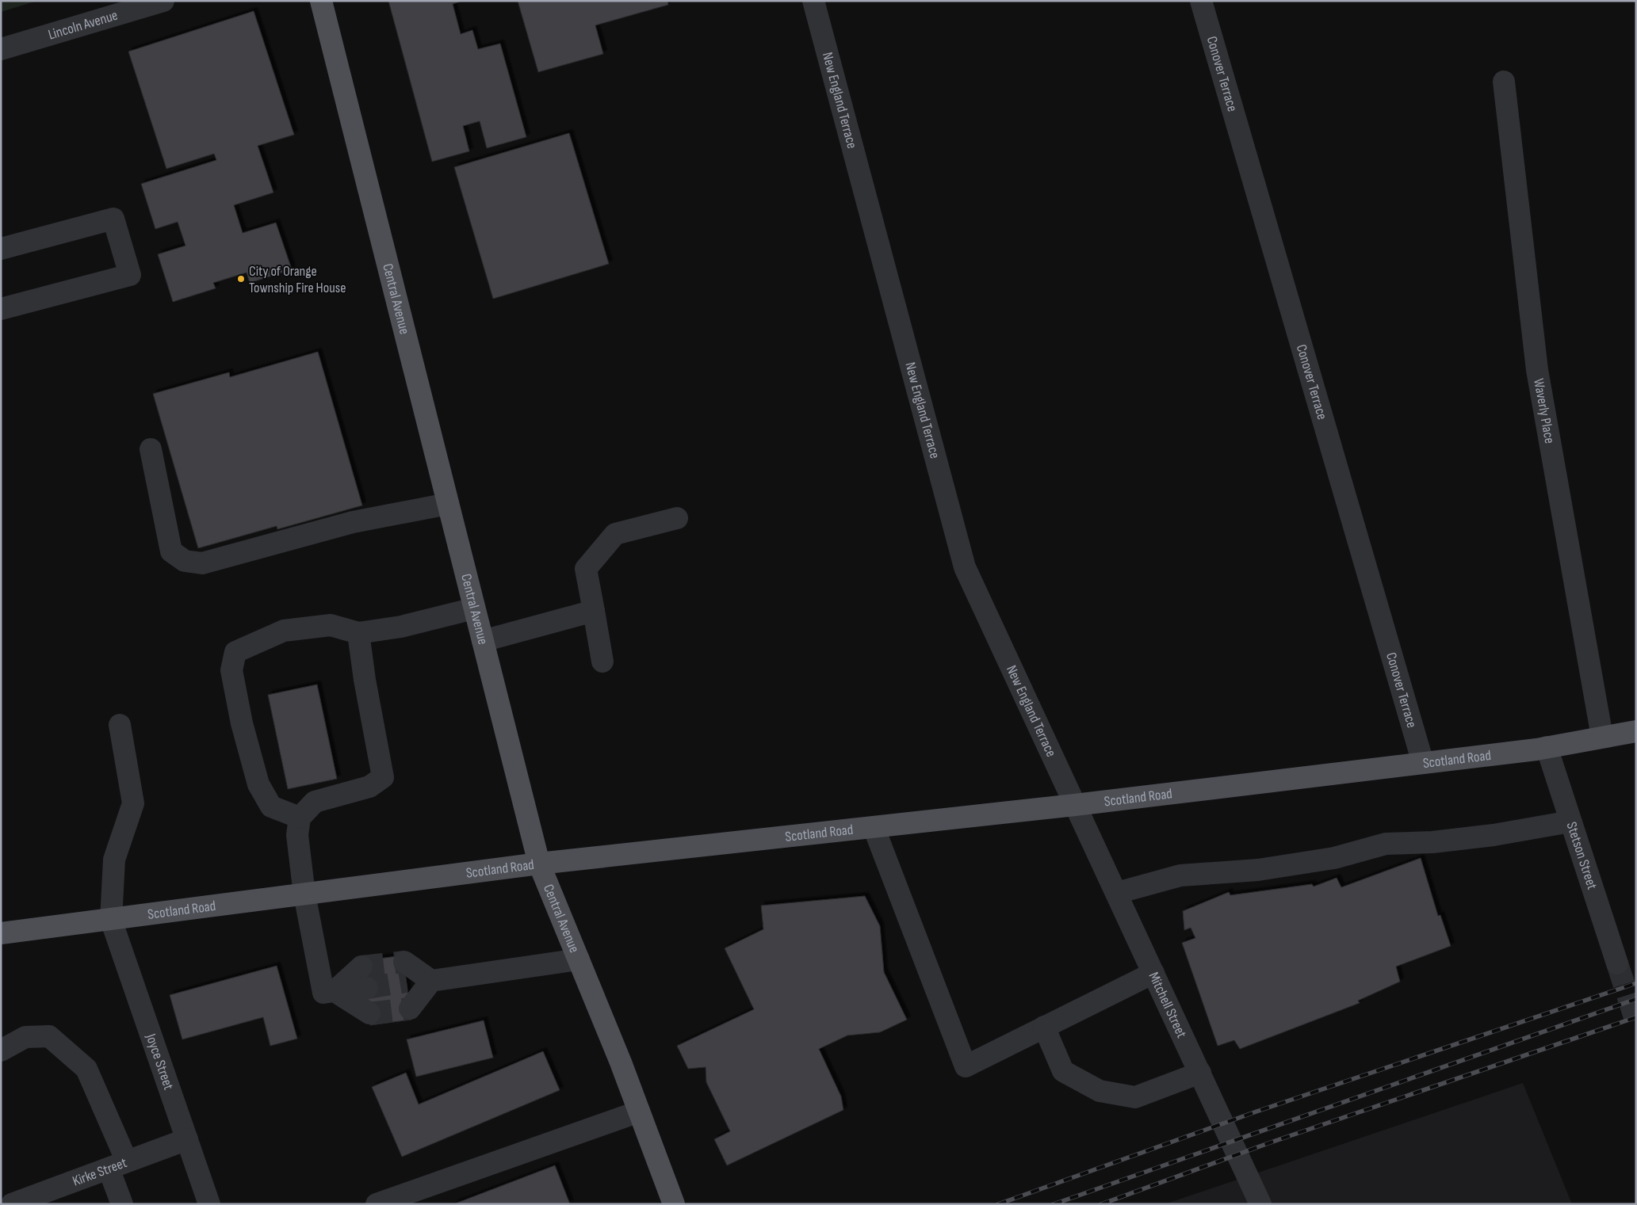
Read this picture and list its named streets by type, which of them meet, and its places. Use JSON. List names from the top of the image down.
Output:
{
  "streets": {
    "main road": ["Central Avenue", "Scotland Road"],
    "street": [
      "Lincoln Avenue",
      "Conover Terrace",
      "New England Terrace",
      "Waverly Place",
      "Stetson Street",
      "Mitchell Street",
      "Joyce Street",
      "Kirke Street"
    ]
  },
  "crossings": [
    ["Conover Terrace", "Scotland Road"],
    ["New England Terrace", "Scotland Road"],
    ["New England Terrace", "Mitchell Street"],
    ["Central Avenue", "Scotland Road"],
    ["Waverly Place", "Scotland Road"],
    ["Scotland Road", "Stetson Street"],
    ["Scotland Road", "Mitchell Street"],
    ["Scotland Road", "Joyce Street"],
    ["Joyce Street", "Kirke Street"]
  ],
  "places": ["City of Orange Township Fire House"]
}
